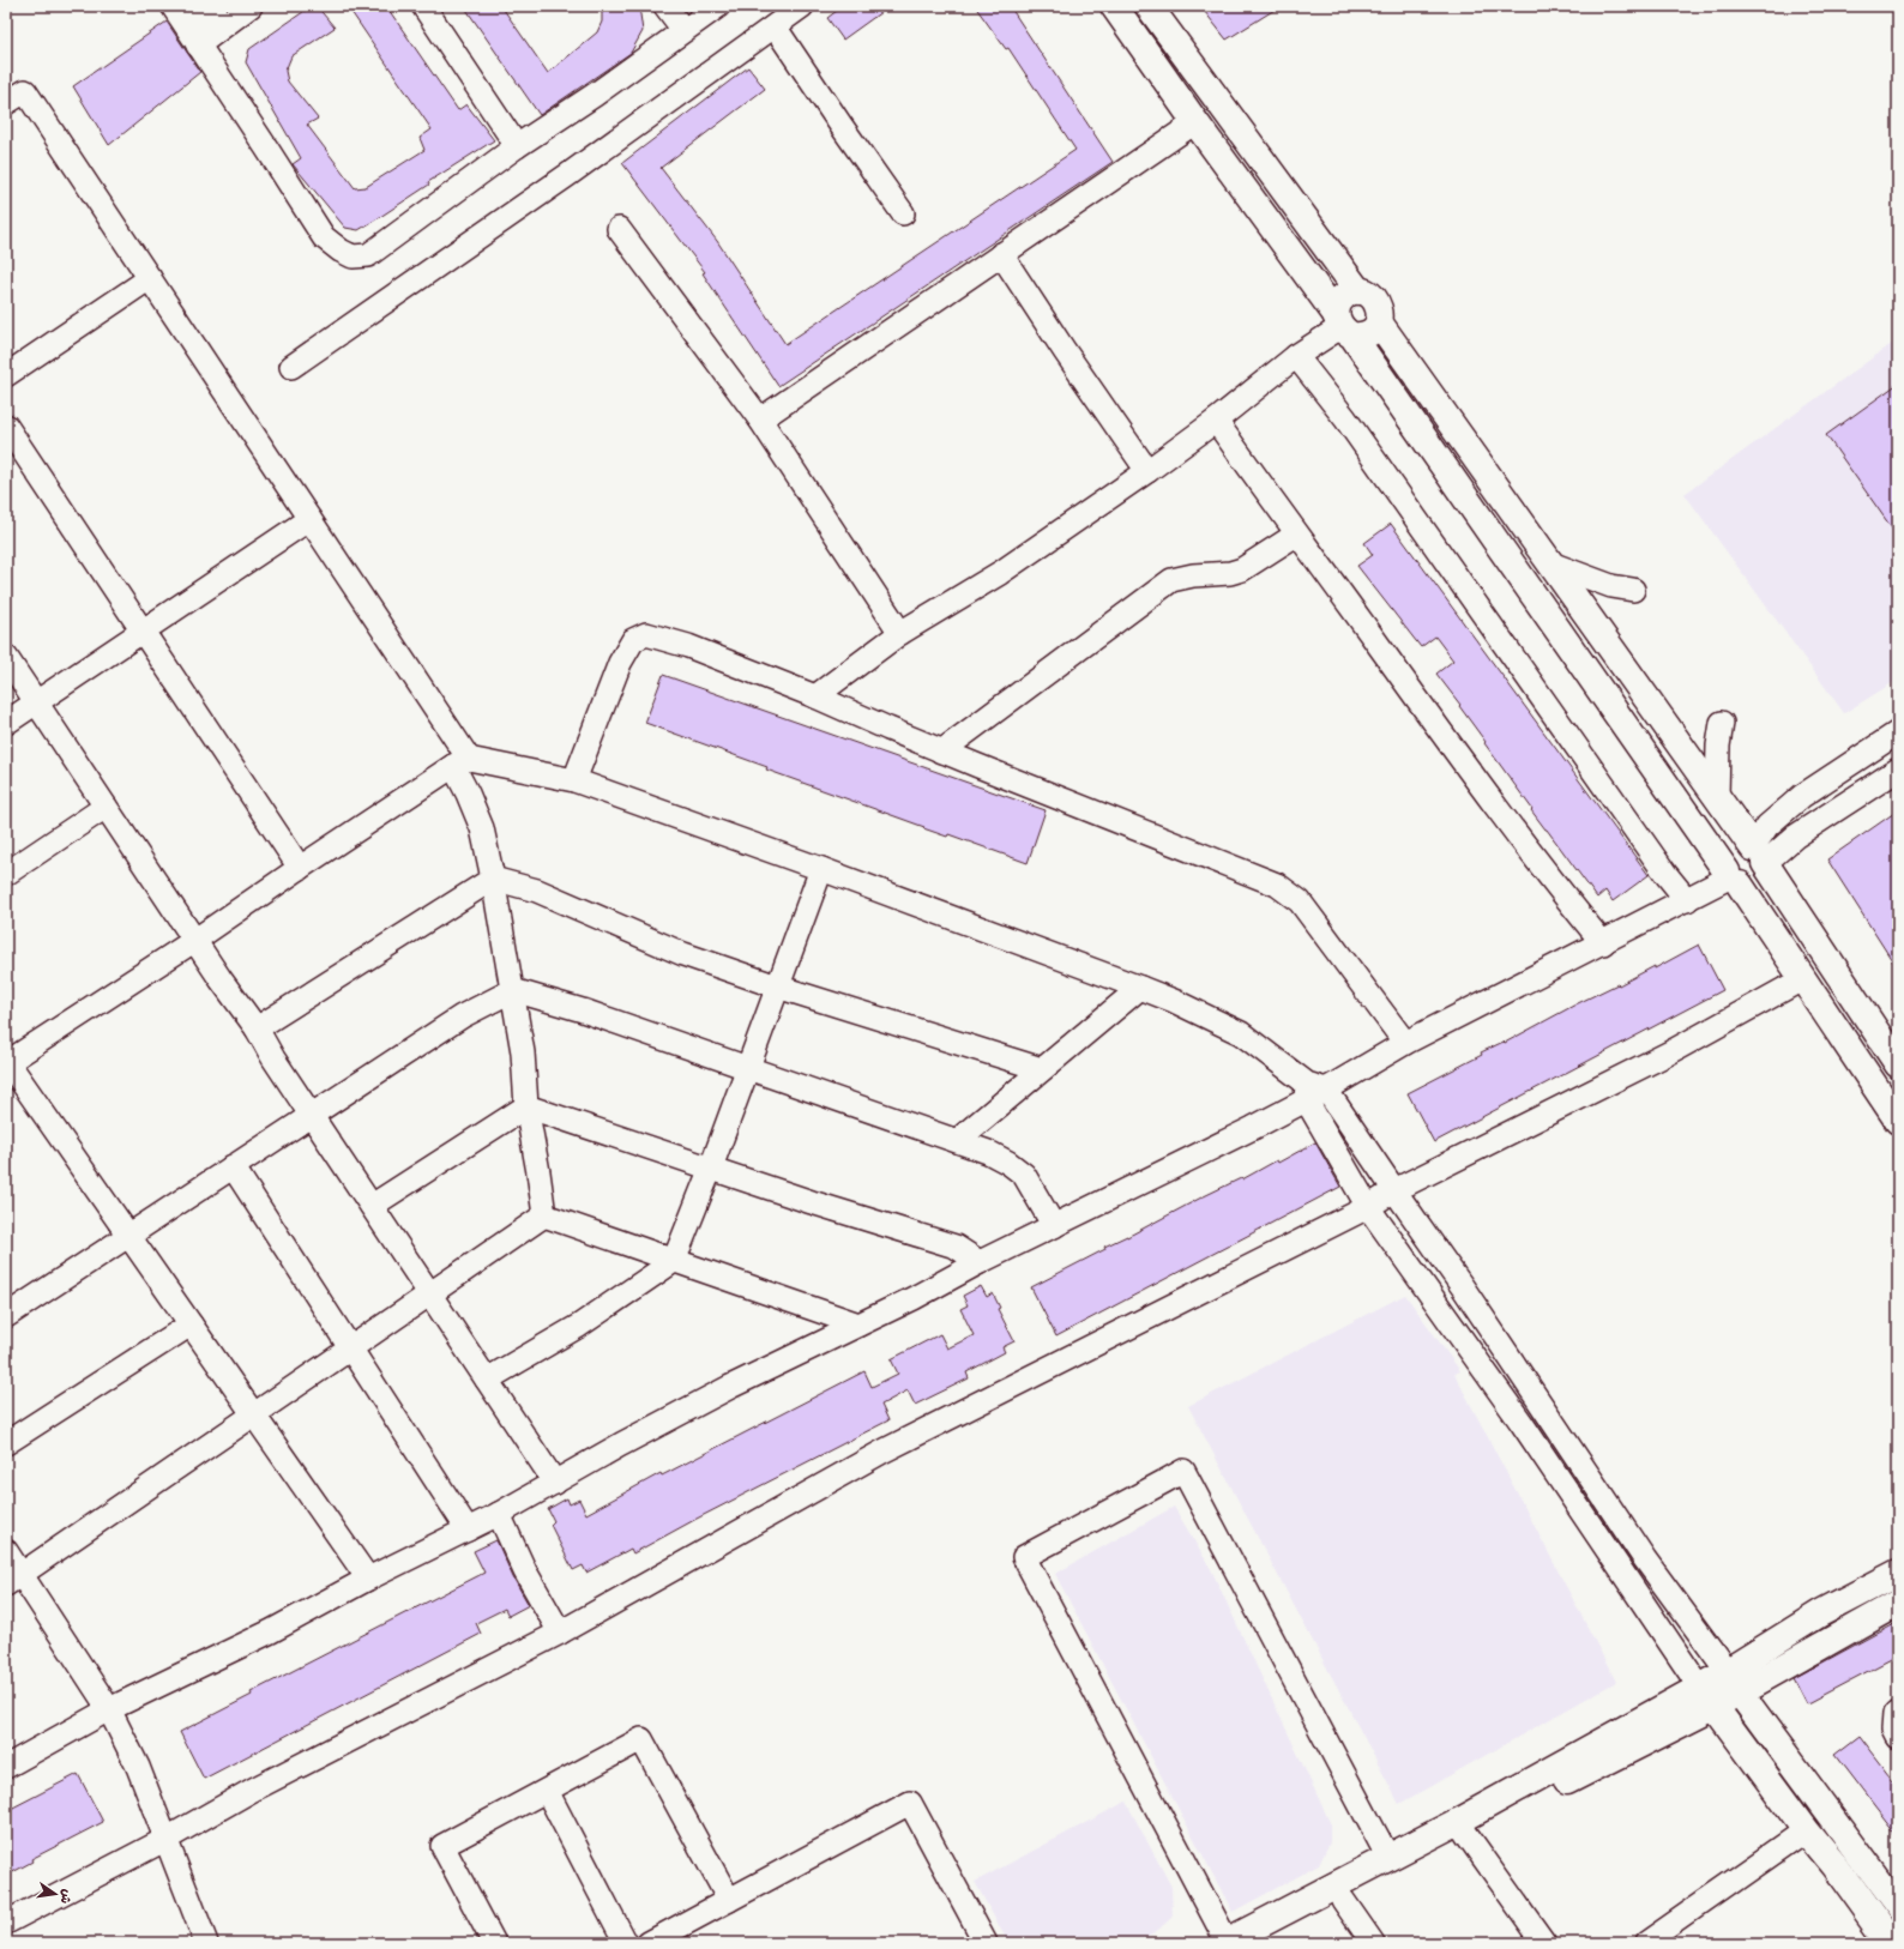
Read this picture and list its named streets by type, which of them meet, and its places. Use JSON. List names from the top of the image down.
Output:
{
  "north": "right"
}
